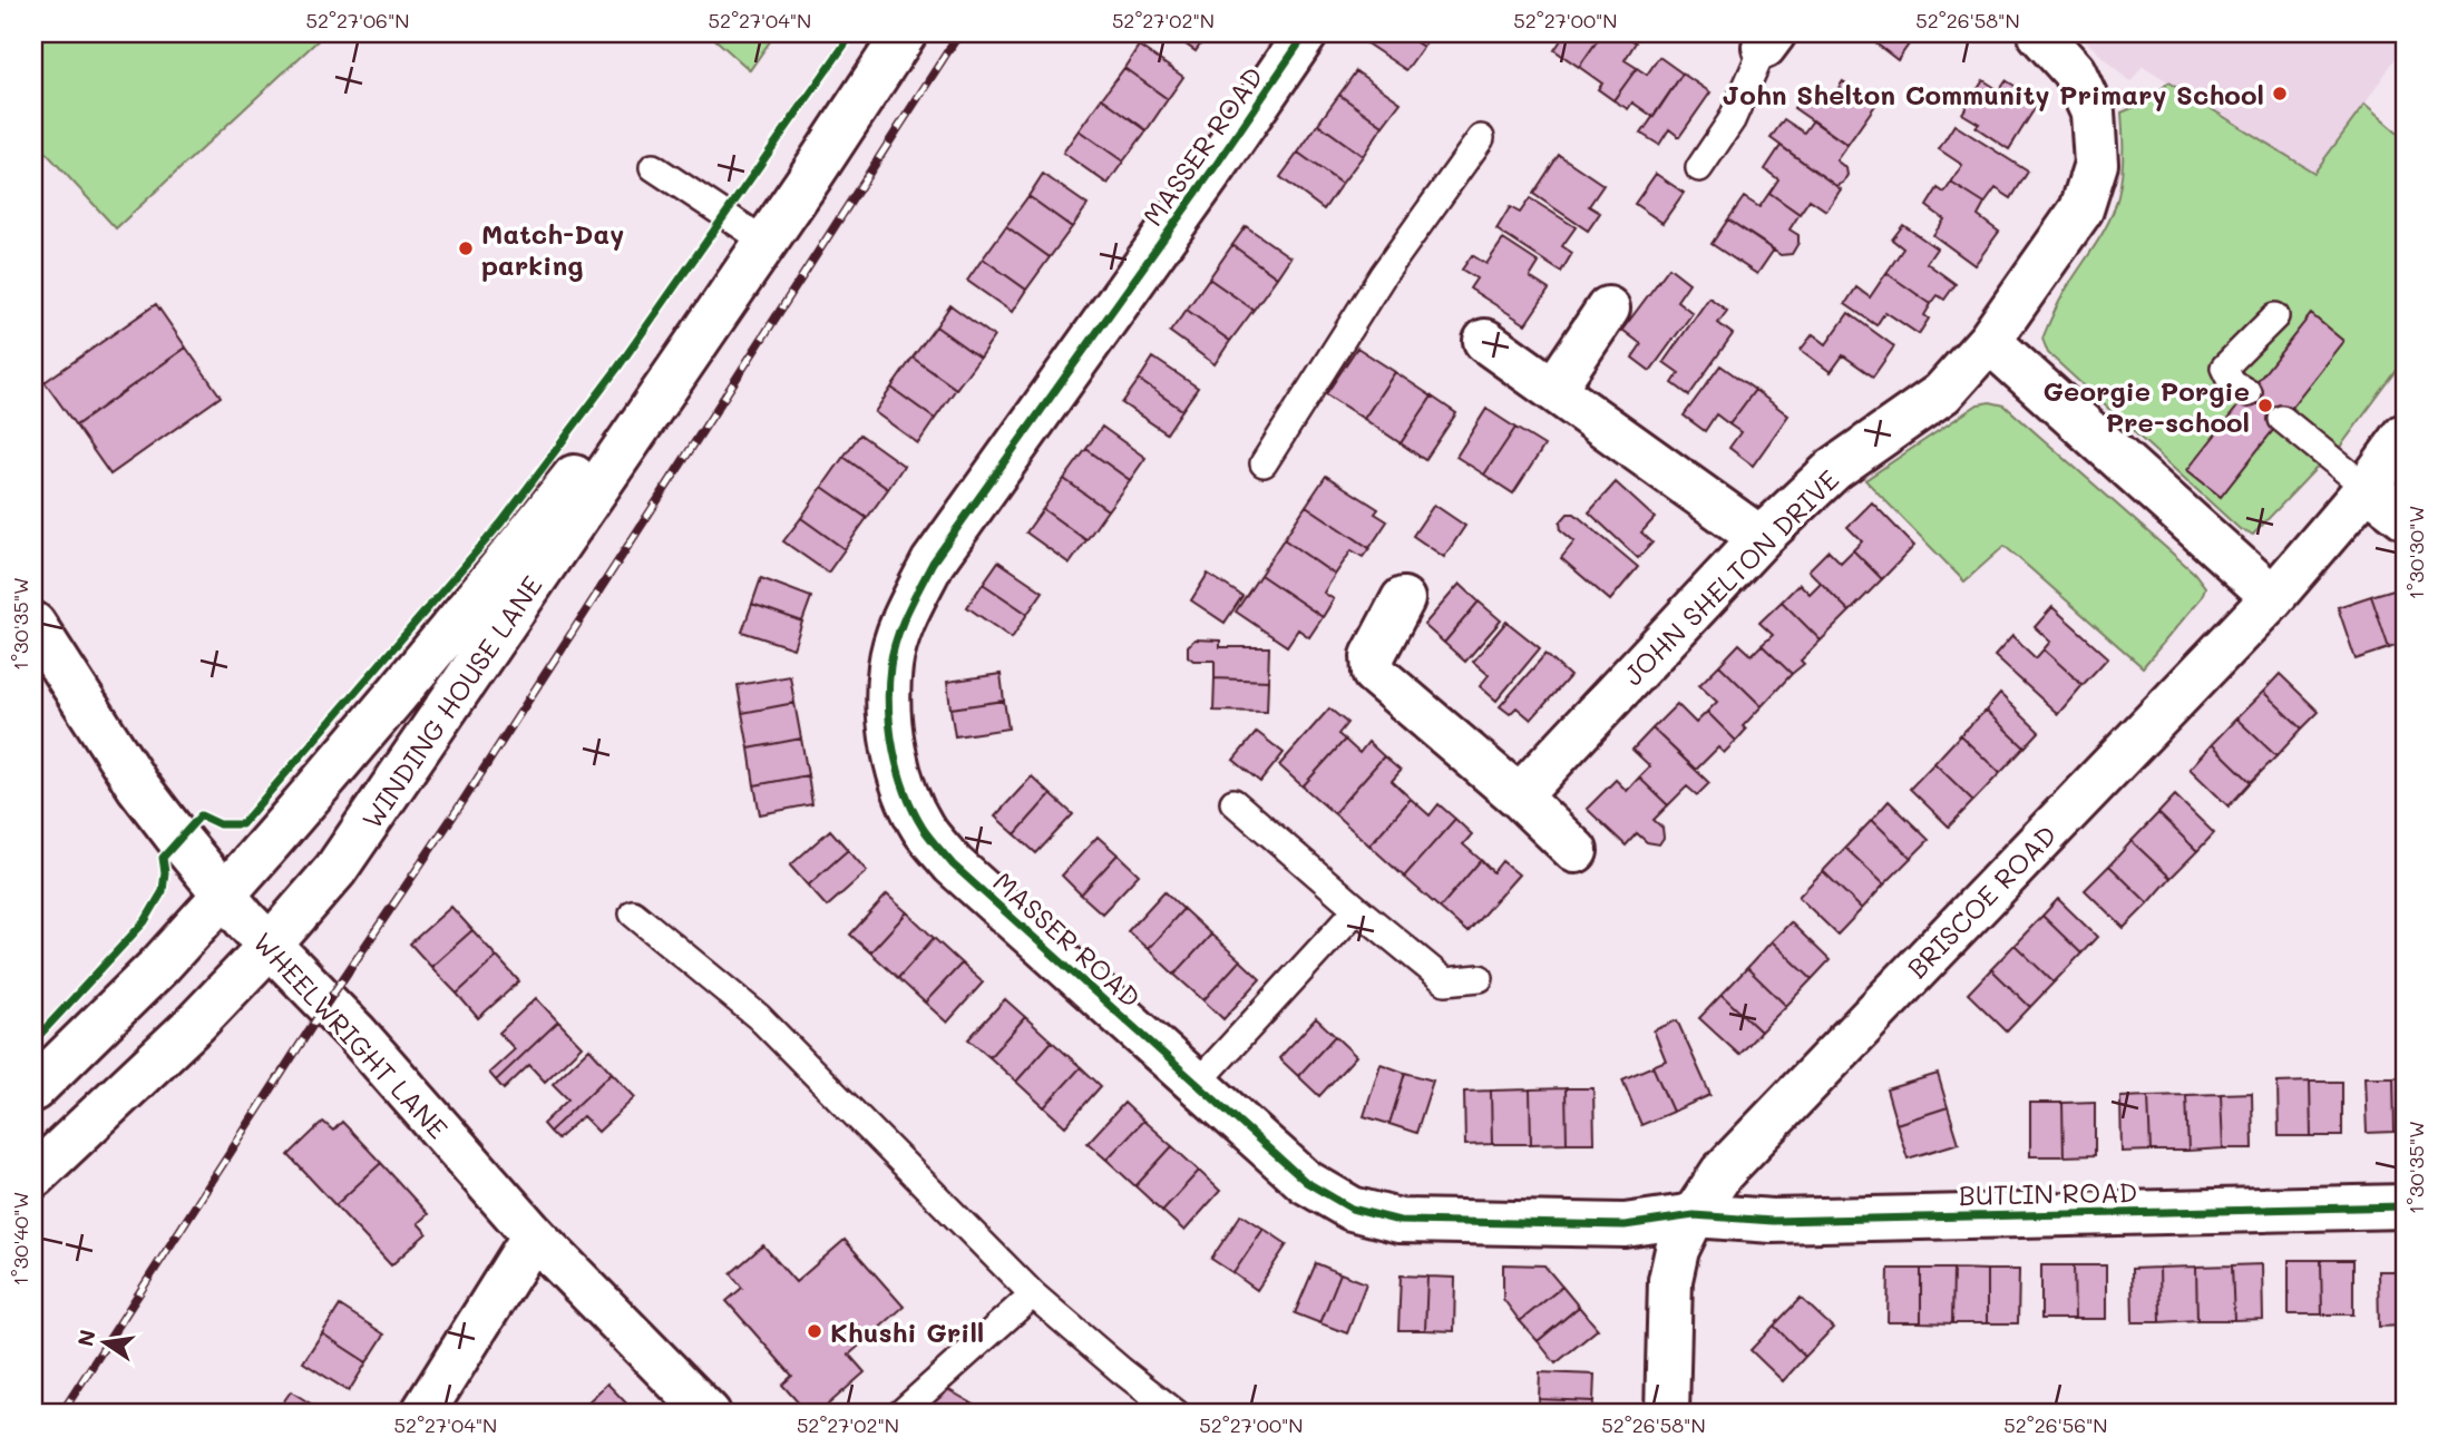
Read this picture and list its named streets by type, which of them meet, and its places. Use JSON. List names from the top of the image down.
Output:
{
  "streets": {
    "street": [
      "MASSER ROAD",
      "JOHN SHELTON DRIVE",
      "WINDING HOUSE LANE",
      "BRISCOE ROAD",
      "WHEELWRIGHT LANE",
      "BUTLIN ROAD"
    ]
  },
  "crossings": [
    ["MASSER ROAD", "BRISCOE ROAD"],
    ["MASSER ROAD", "BUTLIN ROAD"],
    ["WINDING HOUSE LANE", "WHEELWRIGHT LANE"],
    ["BRISCOE ROAD", "BUTLIN ROAD"]
  ],
  "places": [
    "John Shelton Community Primary School",
    "Match-Day parking",
    "Georgie Porgie Pre-school",
    "Khushi Grill"
  ],
  "north": "left",
  "coordinates": [
    "52°27'06\"N",
    "52°27'04\"N",
    "52°27'02\"N",
    "52°27'00\"N",
    "52°26'58\"N",
    "1°30'30\"W",
    "1°30'35\"W",
    "1°30'40\"W",
    "52°26'56\"N"
  ]
}
